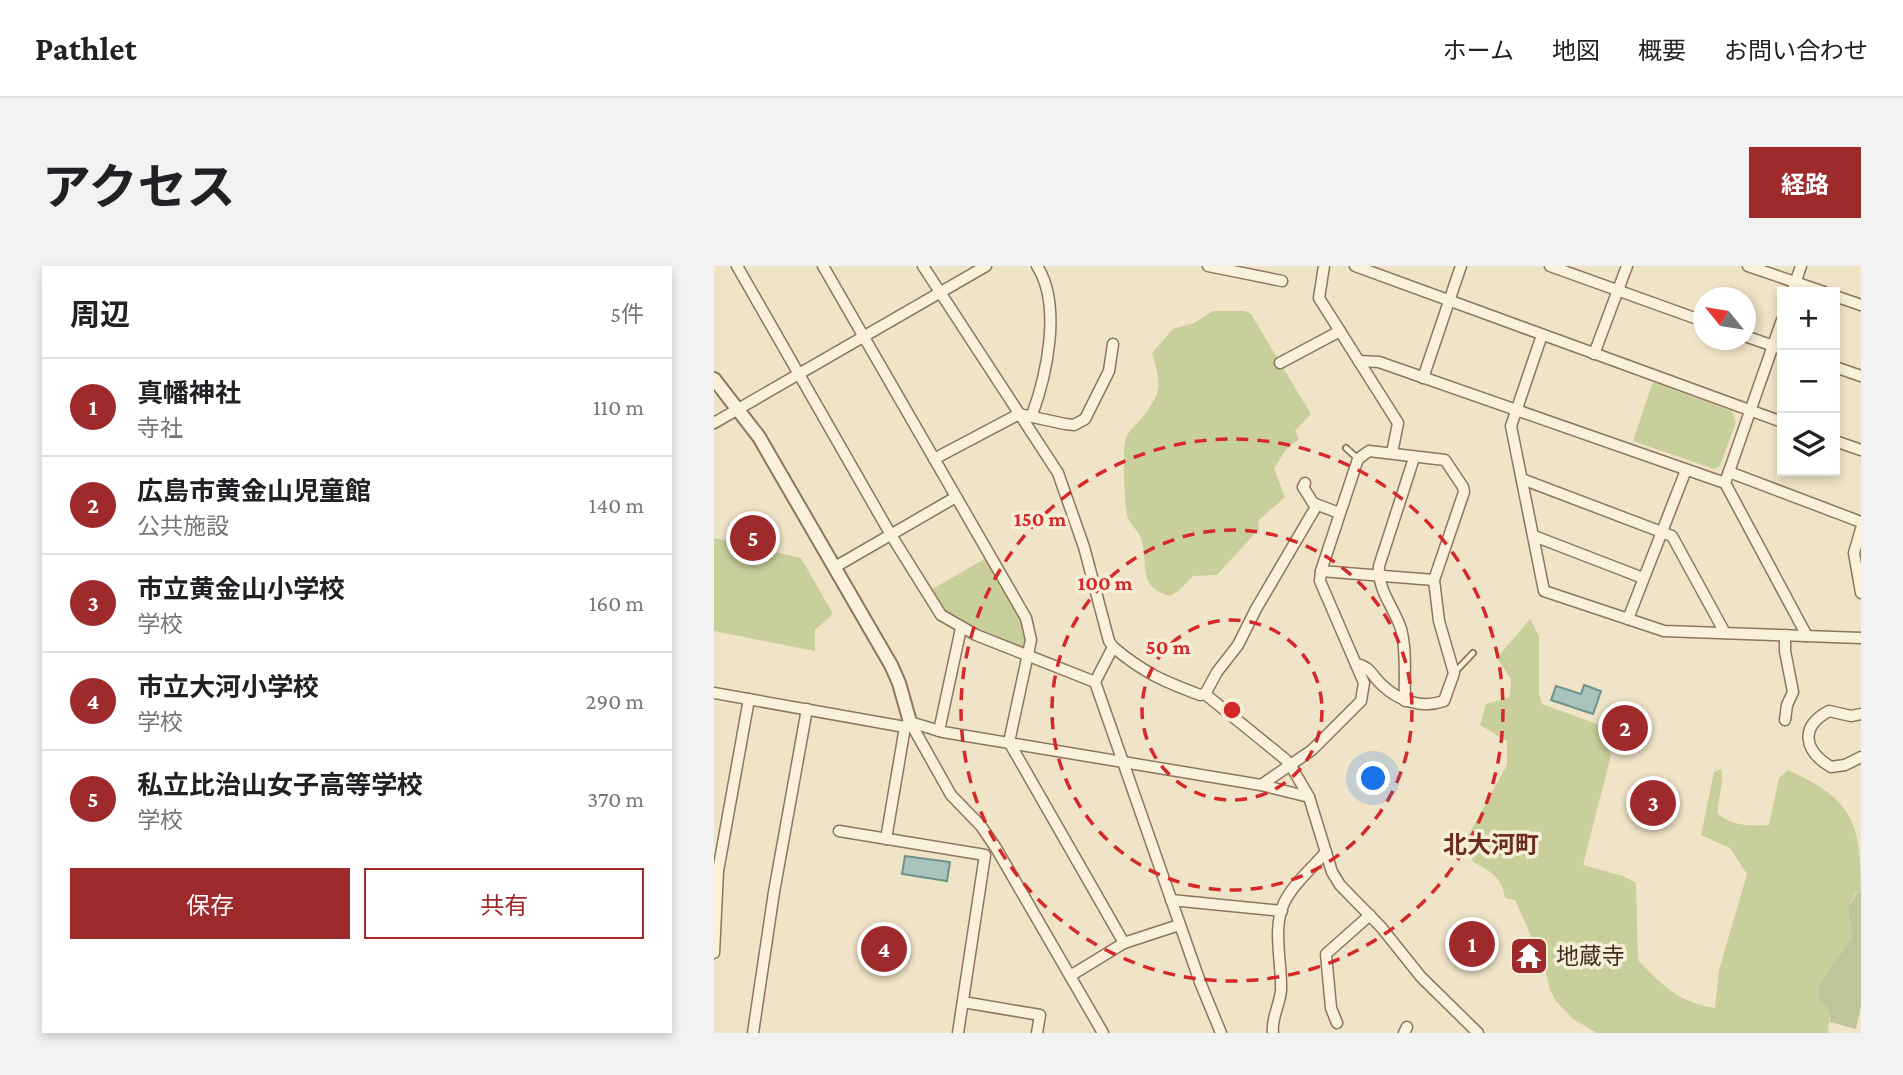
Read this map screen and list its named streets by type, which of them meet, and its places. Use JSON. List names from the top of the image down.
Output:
{
  "districts": ["北大河町"],
  "places": {
    "temple": ["地蔵寺"]
  },
  "north": "top left",
  "page": {
    "header": "Pathlet",
    "nav": [
      "ホーム",
      "地図",
      "概要",
      "お問い合わせ"
    ],
    "title": "アクセス",
    "buttons": [
      "経路",
      ["保存", "共有"]
    ],
    "heading": ["周辺", "5件"],
    "map_buttons": ["+", "−"],
    "list": [
      {
        "mark": "1",
        "name": "真幡神社",
        "note": "寺社",
        "value": "110 m"
      },
      {
        "mark": "2",
        "name": "広島市黄金山児童館",
        "note": "公共施設",
        "value": "140 m"
      },
      {
        "mark": "3",
        "name": "市立黄金山小学校",
        "note": "学校",
        "value": "160 m"
      },
      {
        "mark": "4",
        "name": "市立大河小学校",
        "note": "学校",
        "value": "290 m"
      },
      {
        "mark": "5",
        "name": "私立比治山女子高等学校",
        "note": "学校",
        "value": "370 m"
      }
    ],
    "pins": [
      "5",
      "2",
      "3",
      "1",
      "4"
    ]
  },
  "rings": ["150 m", "100 m", "50 m"]
}
